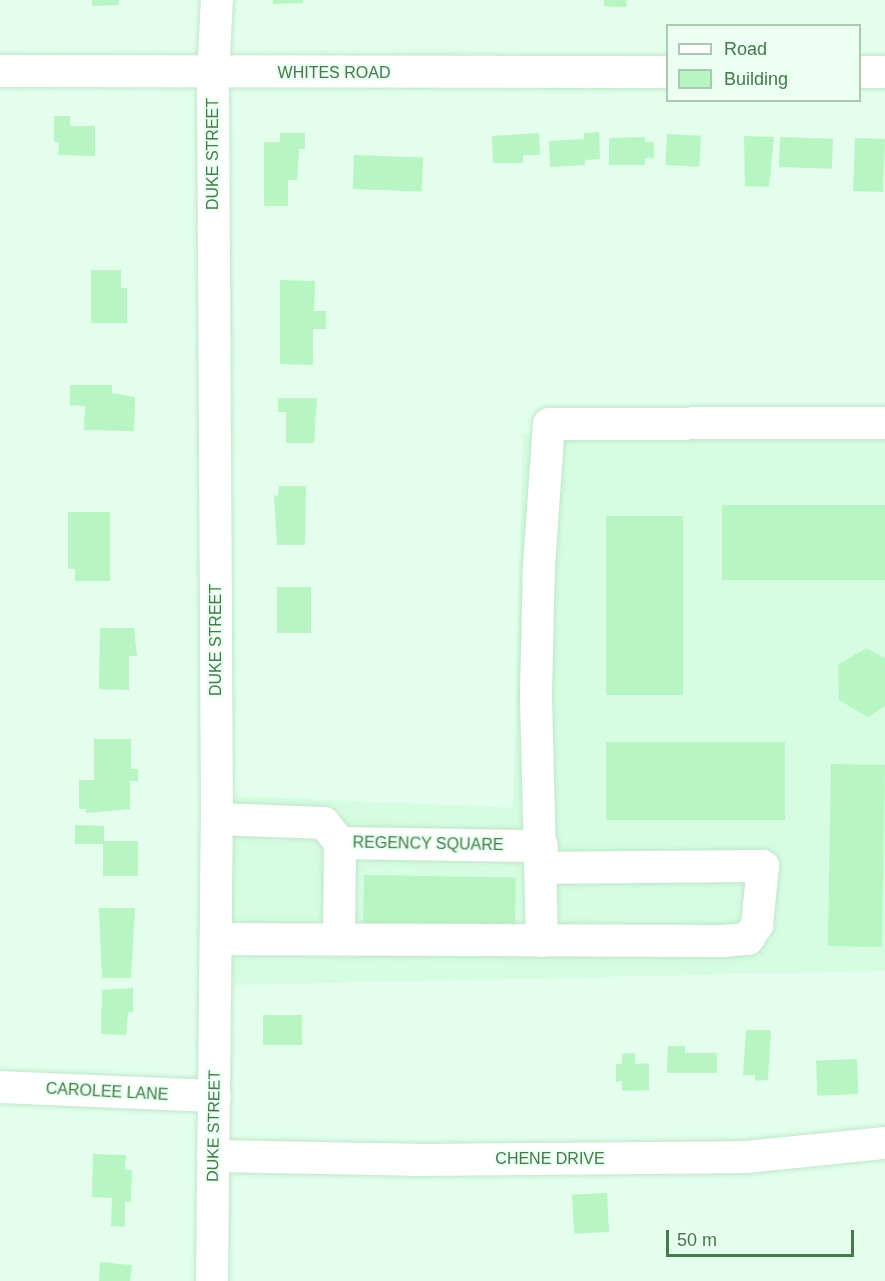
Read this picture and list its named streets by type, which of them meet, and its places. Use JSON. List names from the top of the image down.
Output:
{
  "streets": {
    "street": [
      "WHITES ROAD",
      "DUKE STREET",
      "REGENCY SQUARE",
      "CAROLEE LANE",
      "CHENE DRIVE"
    ]
  },
  "crossings": [
    ["WHITES ROAD", "DUKE STREET"],
    ["DUKE STREET", "REGENCY SQUARE"],
    ["DUKE STREET", "CAROLEE LANE"],
    ["DUKE STREET", "CHENE DRIVE"]
  ],
  "legend": ["Road", "Building"],
  "scale_bar": "50 m"
}
